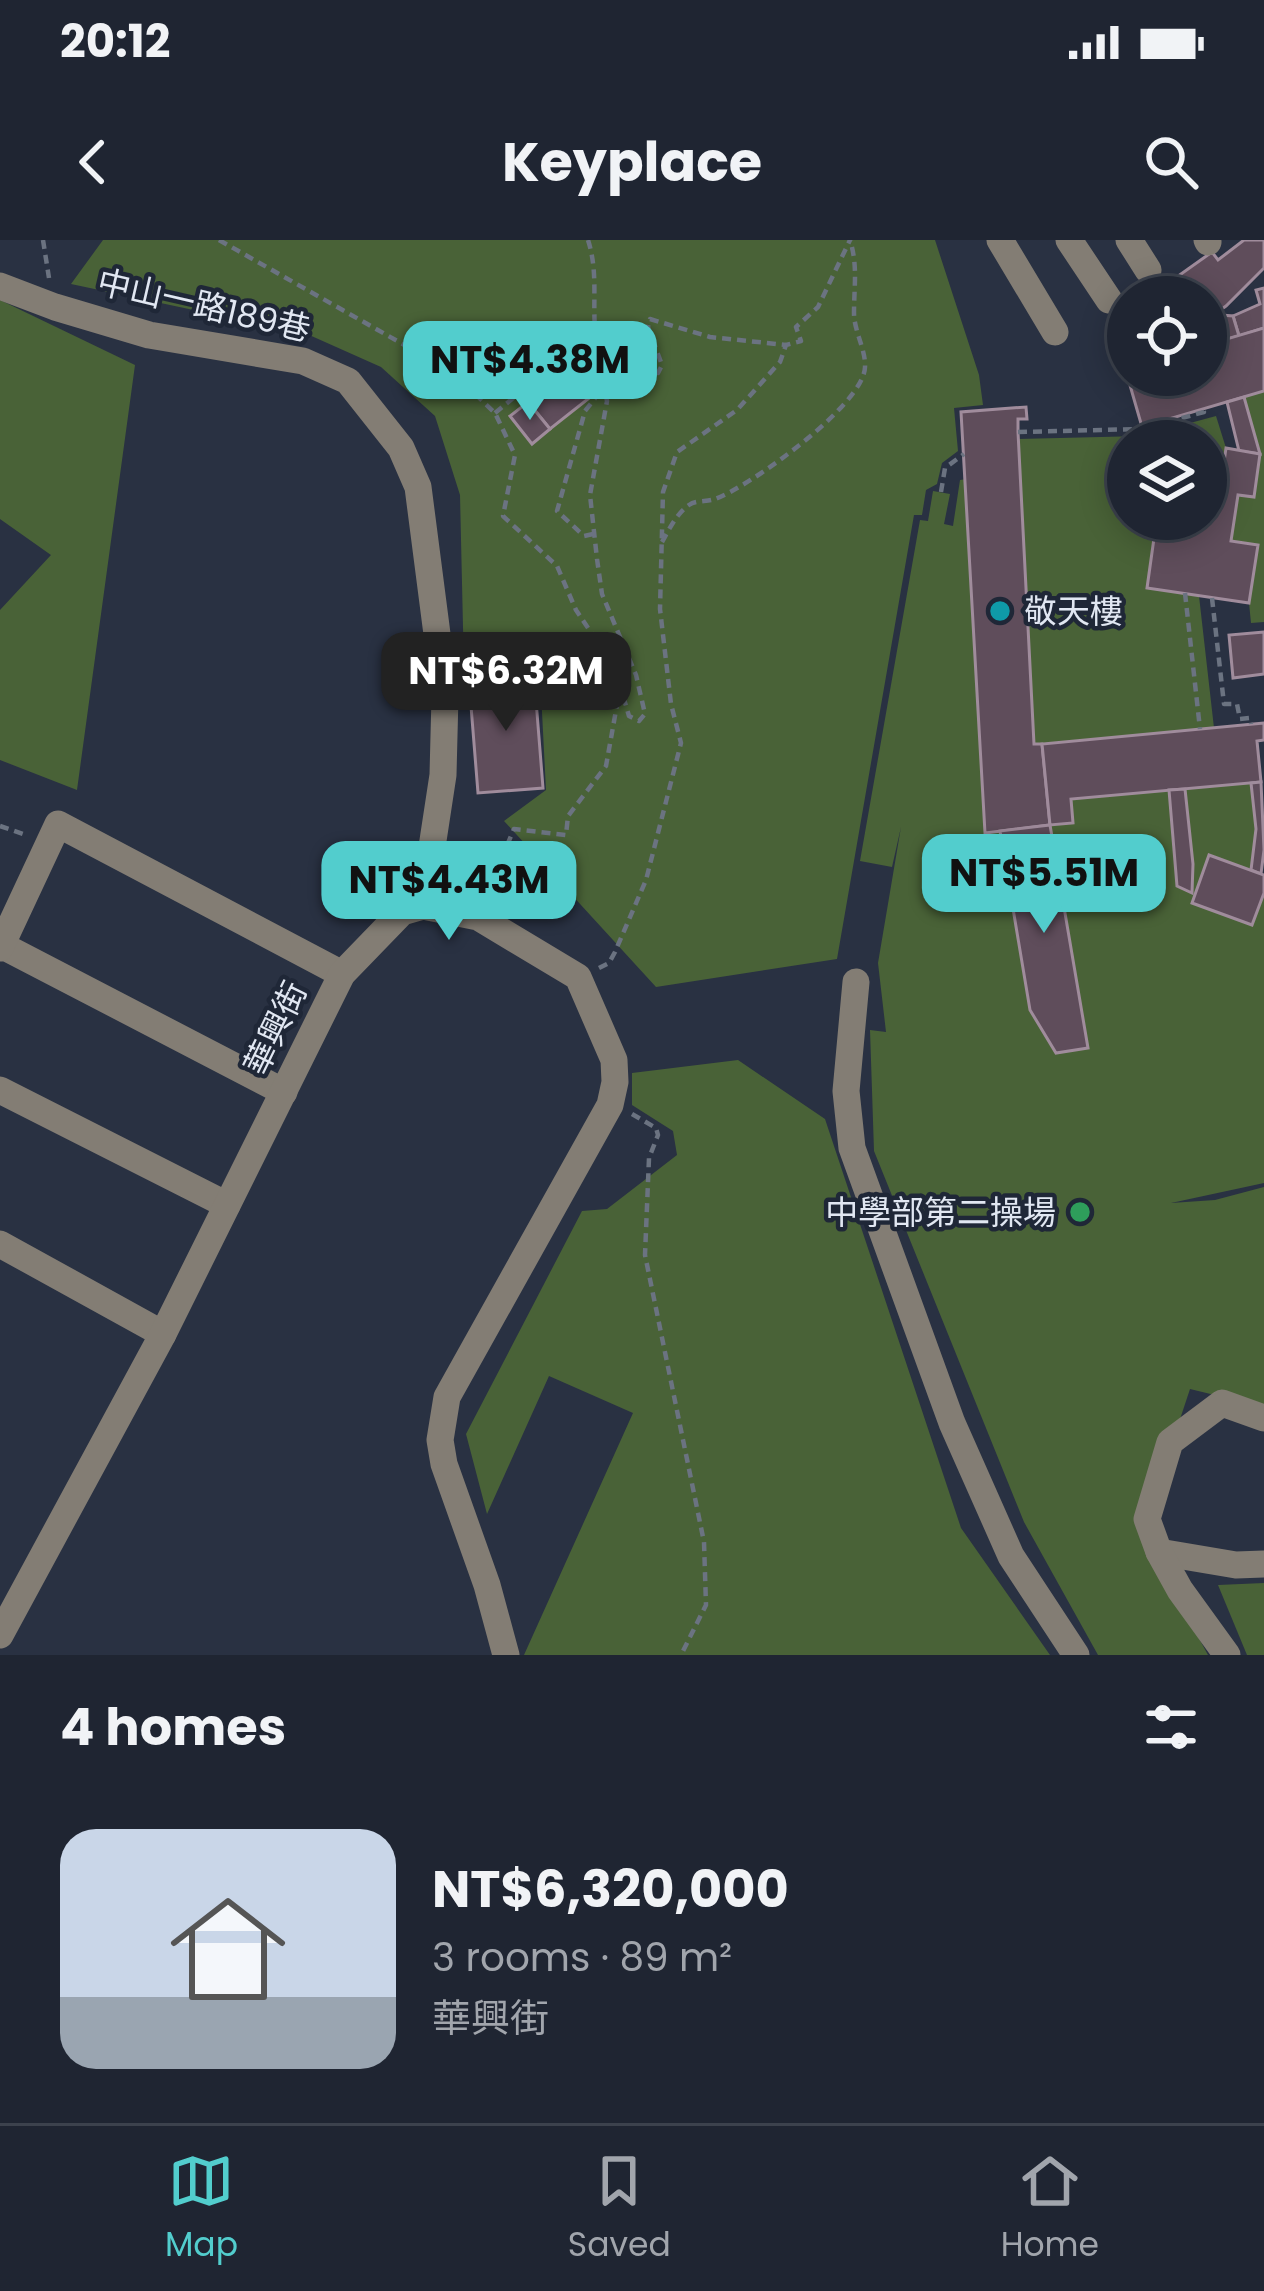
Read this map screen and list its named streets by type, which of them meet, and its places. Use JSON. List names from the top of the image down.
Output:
{
  "streets": {
    "street": ["中山一路189巷", "華興街"]
  },
  "crossings": [
    ["中山一路189巷", "華興街"]
  ],
  "places": ["敬天樓", "中學部第二操場"],
  "page": {
    "status": "20:12",
    "header": "Keyplace",
    "price": [
      "NT$4.38M",
      "NT$6.32M",
      "NT$5.51M",
      "NT$4.43M"
    ],
    "heading": "4 homes",
    "list": [
      {
        "name": "NT$6,320,000",
        "note": "3 rooms · 89 m² · 華興街"
      }
    ],
    "tabs": ["Map", "Saved", "Home"]
  }
}
